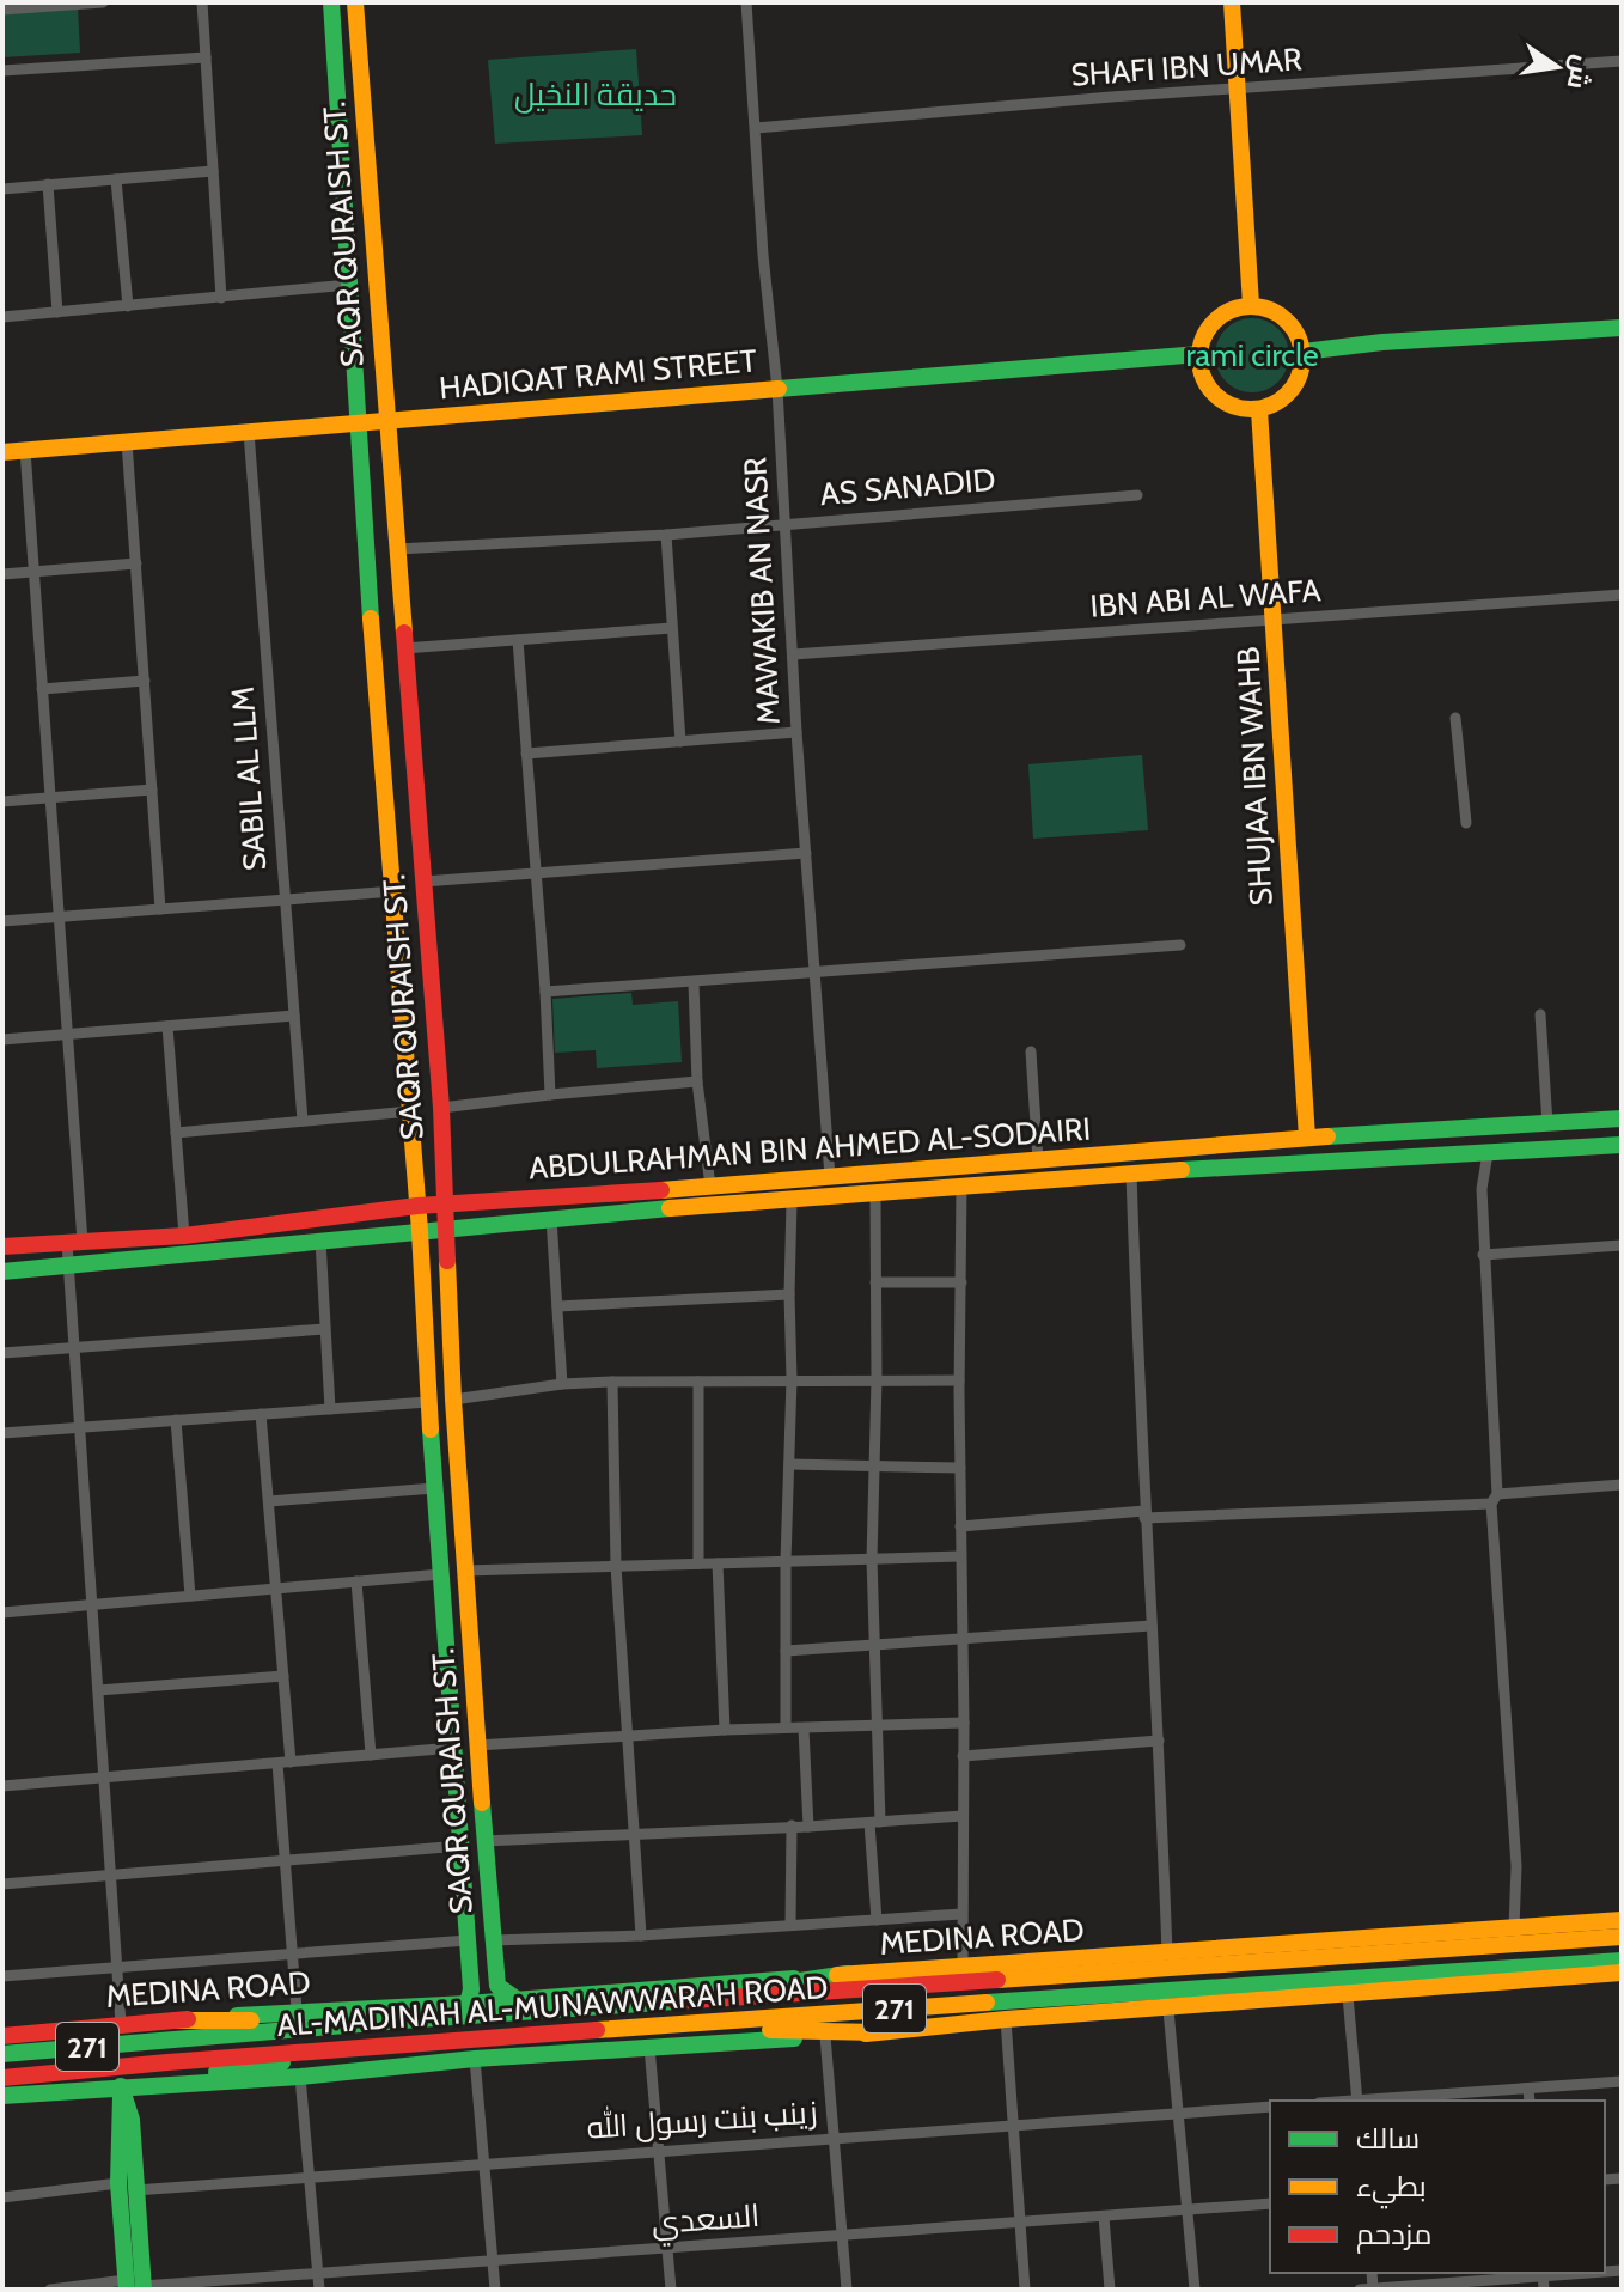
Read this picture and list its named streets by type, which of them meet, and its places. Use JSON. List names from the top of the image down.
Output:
{
  "streets": {
    "main road": [
      "SAQR QURAISH ST.",
      "HADIQAT RAMI STREET",
      "SHUJAA IBN WAHB",
      "ABDULRAHMAN BIN AHMED AL-SODAIRI",
      "MEDINA ROAD",
      "AL-MADINAH AL-MUNAWWARAH ROAD",
      "271"
    ],
    "street": [
      "SHAFI IBN UMAR",
      "AS SANADID",
      "MAWAKIB AN NASR",
      "IBN ABI AL WAFA",
      "SABIL AL LLM",
      "زينب بنت رسول الله",
      "السعدي"
    ]
  },
  "crossings": [
    ["SHAFI IBN UMAR", "MAWAKIB AN NASR"],
    ["SAQR QURAISH ST.", "HADIQAT RAMI STREET"],
    ["SAQR QURAISH ST.", "AS SANADID"],
    ["SAQR QURAISH ST.", "ABDULRAHMAN BIN AHMED AL-SODAIRI"],
    ["SAQR QURAISH ST.", "MEDINA ROAD"],
    ["HADIQAT RAMI STREET", "MAWAKIB AN NASR"],
    ["HADIQAT RAMI STREET", "SHUJAA IBN WAHB"],
    ["HADIQAT RAMI STREET", "SABIL AL LLM"],
    ["AS SANADID", "MAWAKIB AN NASR"],
    ["MAWAKIB AN NASR", "IBN ABI AL WAFA"],
    ["MAWAKIB AN NASR", "ABDULRAHMAN BIN AHMED AL-SODAIRI"],
    ["IBN ABI AL WAFA", "SHUJAA IBN WAHB"],
    ["SHUJAA IBN WAHB", "ABDULRAHMAN BIN AHMED AL-SODAIRI"],
    ["MEDINA ROAD", "AL-MADINAH AL-MUNAWWARAH ROAD"]
  ],
  "parks": ["حديقة النخيل", "rami circle"],
  "legend": ["سالك", "بطيء", "مزدحم"],
  "north": "right"
}
